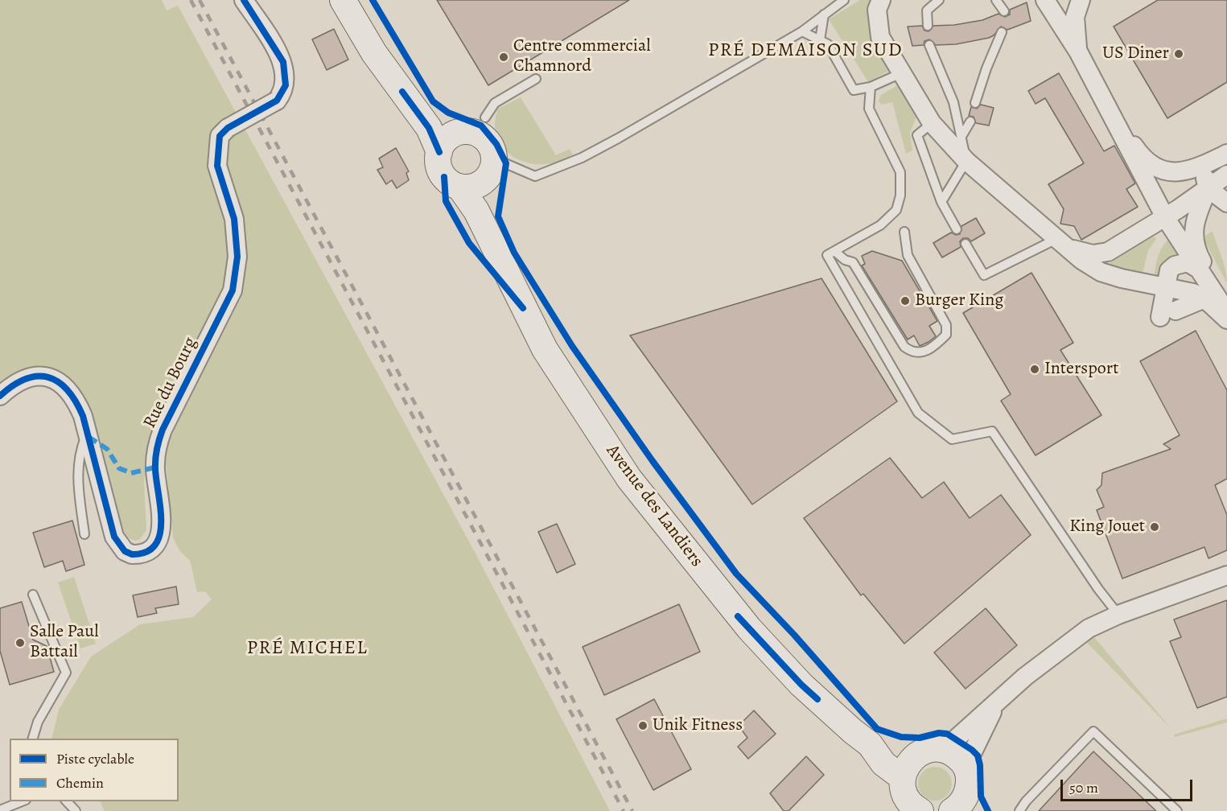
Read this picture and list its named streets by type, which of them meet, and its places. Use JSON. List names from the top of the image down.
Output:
{
  "streets": {
    "main road": ["Avenue des Landiers"],
    "street": ["Rue du Bourg"]
  },
  "districts": ["PRÉ DEMAISON SUD", "PRÉ MICHEL"],
  "places": [
    "US Diner",
    "Centre commercial Chamnord",
    "Burger King",
    "Intersport",
    "King Jouet",
    "Salle Paul Battail",
    "Unik Fitness"
  ],
  "legend": ["Piste cyclable", "Chemin"],
  "scale_bar": "50 m"
}
